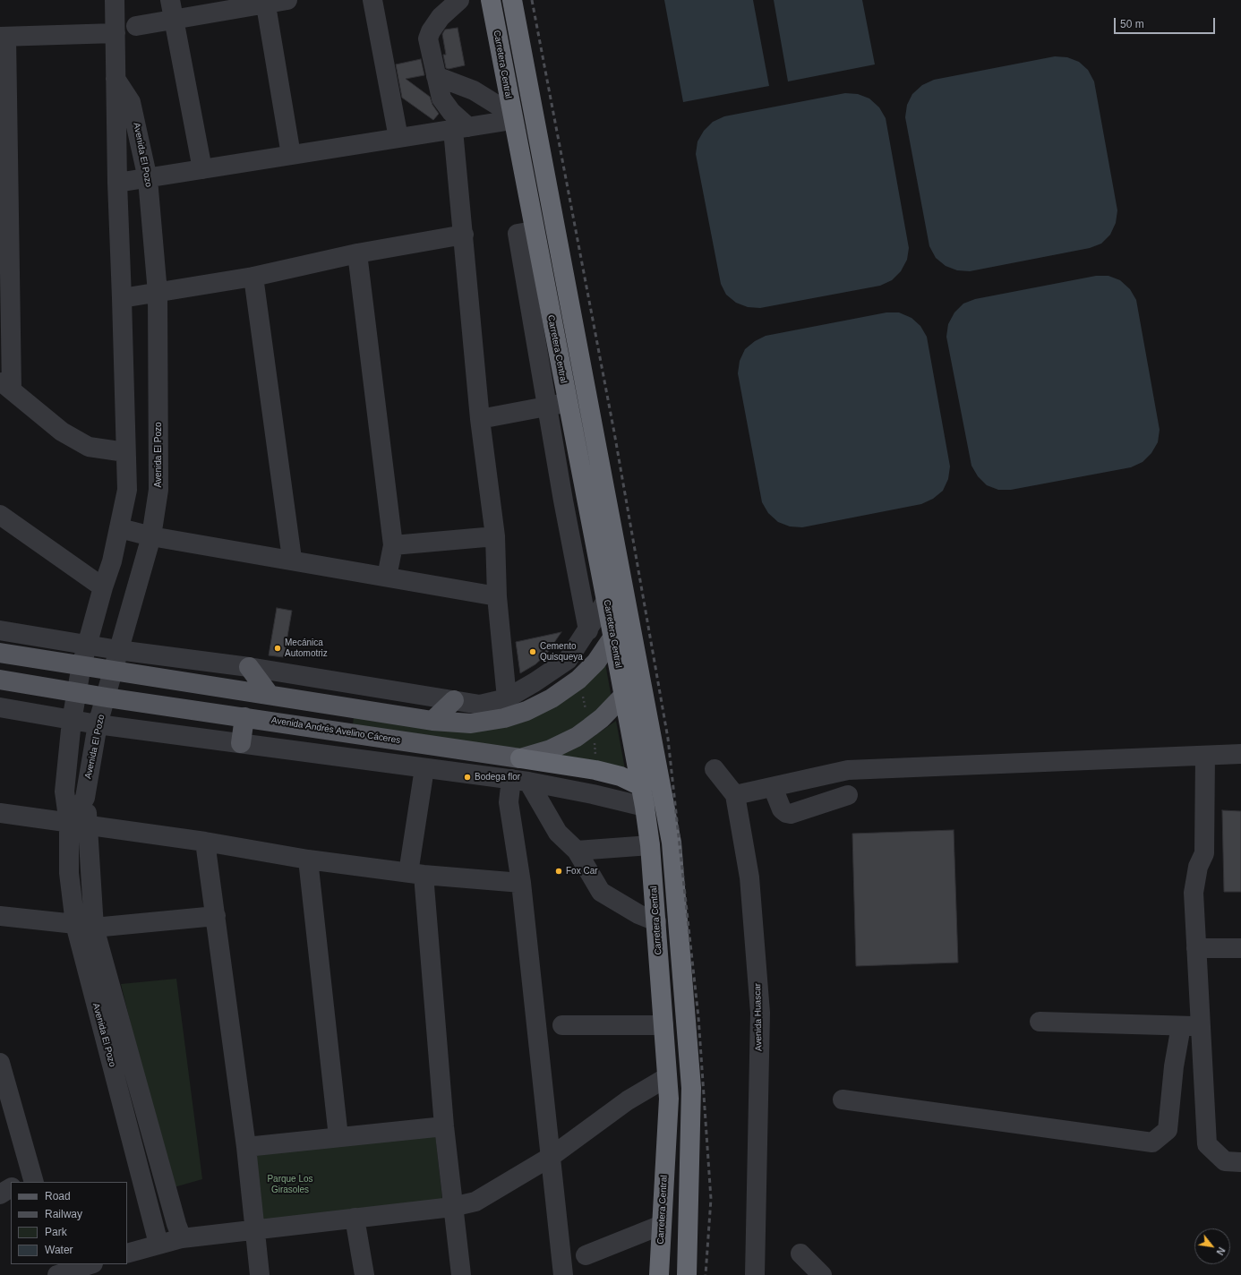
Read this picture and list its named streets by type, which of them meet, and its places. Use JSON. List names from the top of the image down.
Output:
{
  "streets": {
    "highway": ["Carretera Central"],
    "main road": ["Avenida Andrés Avelino Cáceres"],
    "street": ["Avenida El Pozo", "Avenida Huascar"]
  },
  "crossings": [
    ["Carretera Central", "Avenida Andrés Avelino Cáceres"],
    ["Avenida El Pozo", "Avenida Andrés Avelino Cáceres"]
  ],
  "parks": ["Parque Los Girasoles"],
  "places": [
    "Mecánica Automotriz",
    "Cemento Quisqueya",
    "Bodega flor",
    "Fox Car"
  ],
  "legend": [
    "Road",
    "Railway",
    "Park",
    "Water"
  ],
  "scale_bar": "50 m",
  "north": "bottom right"
}
